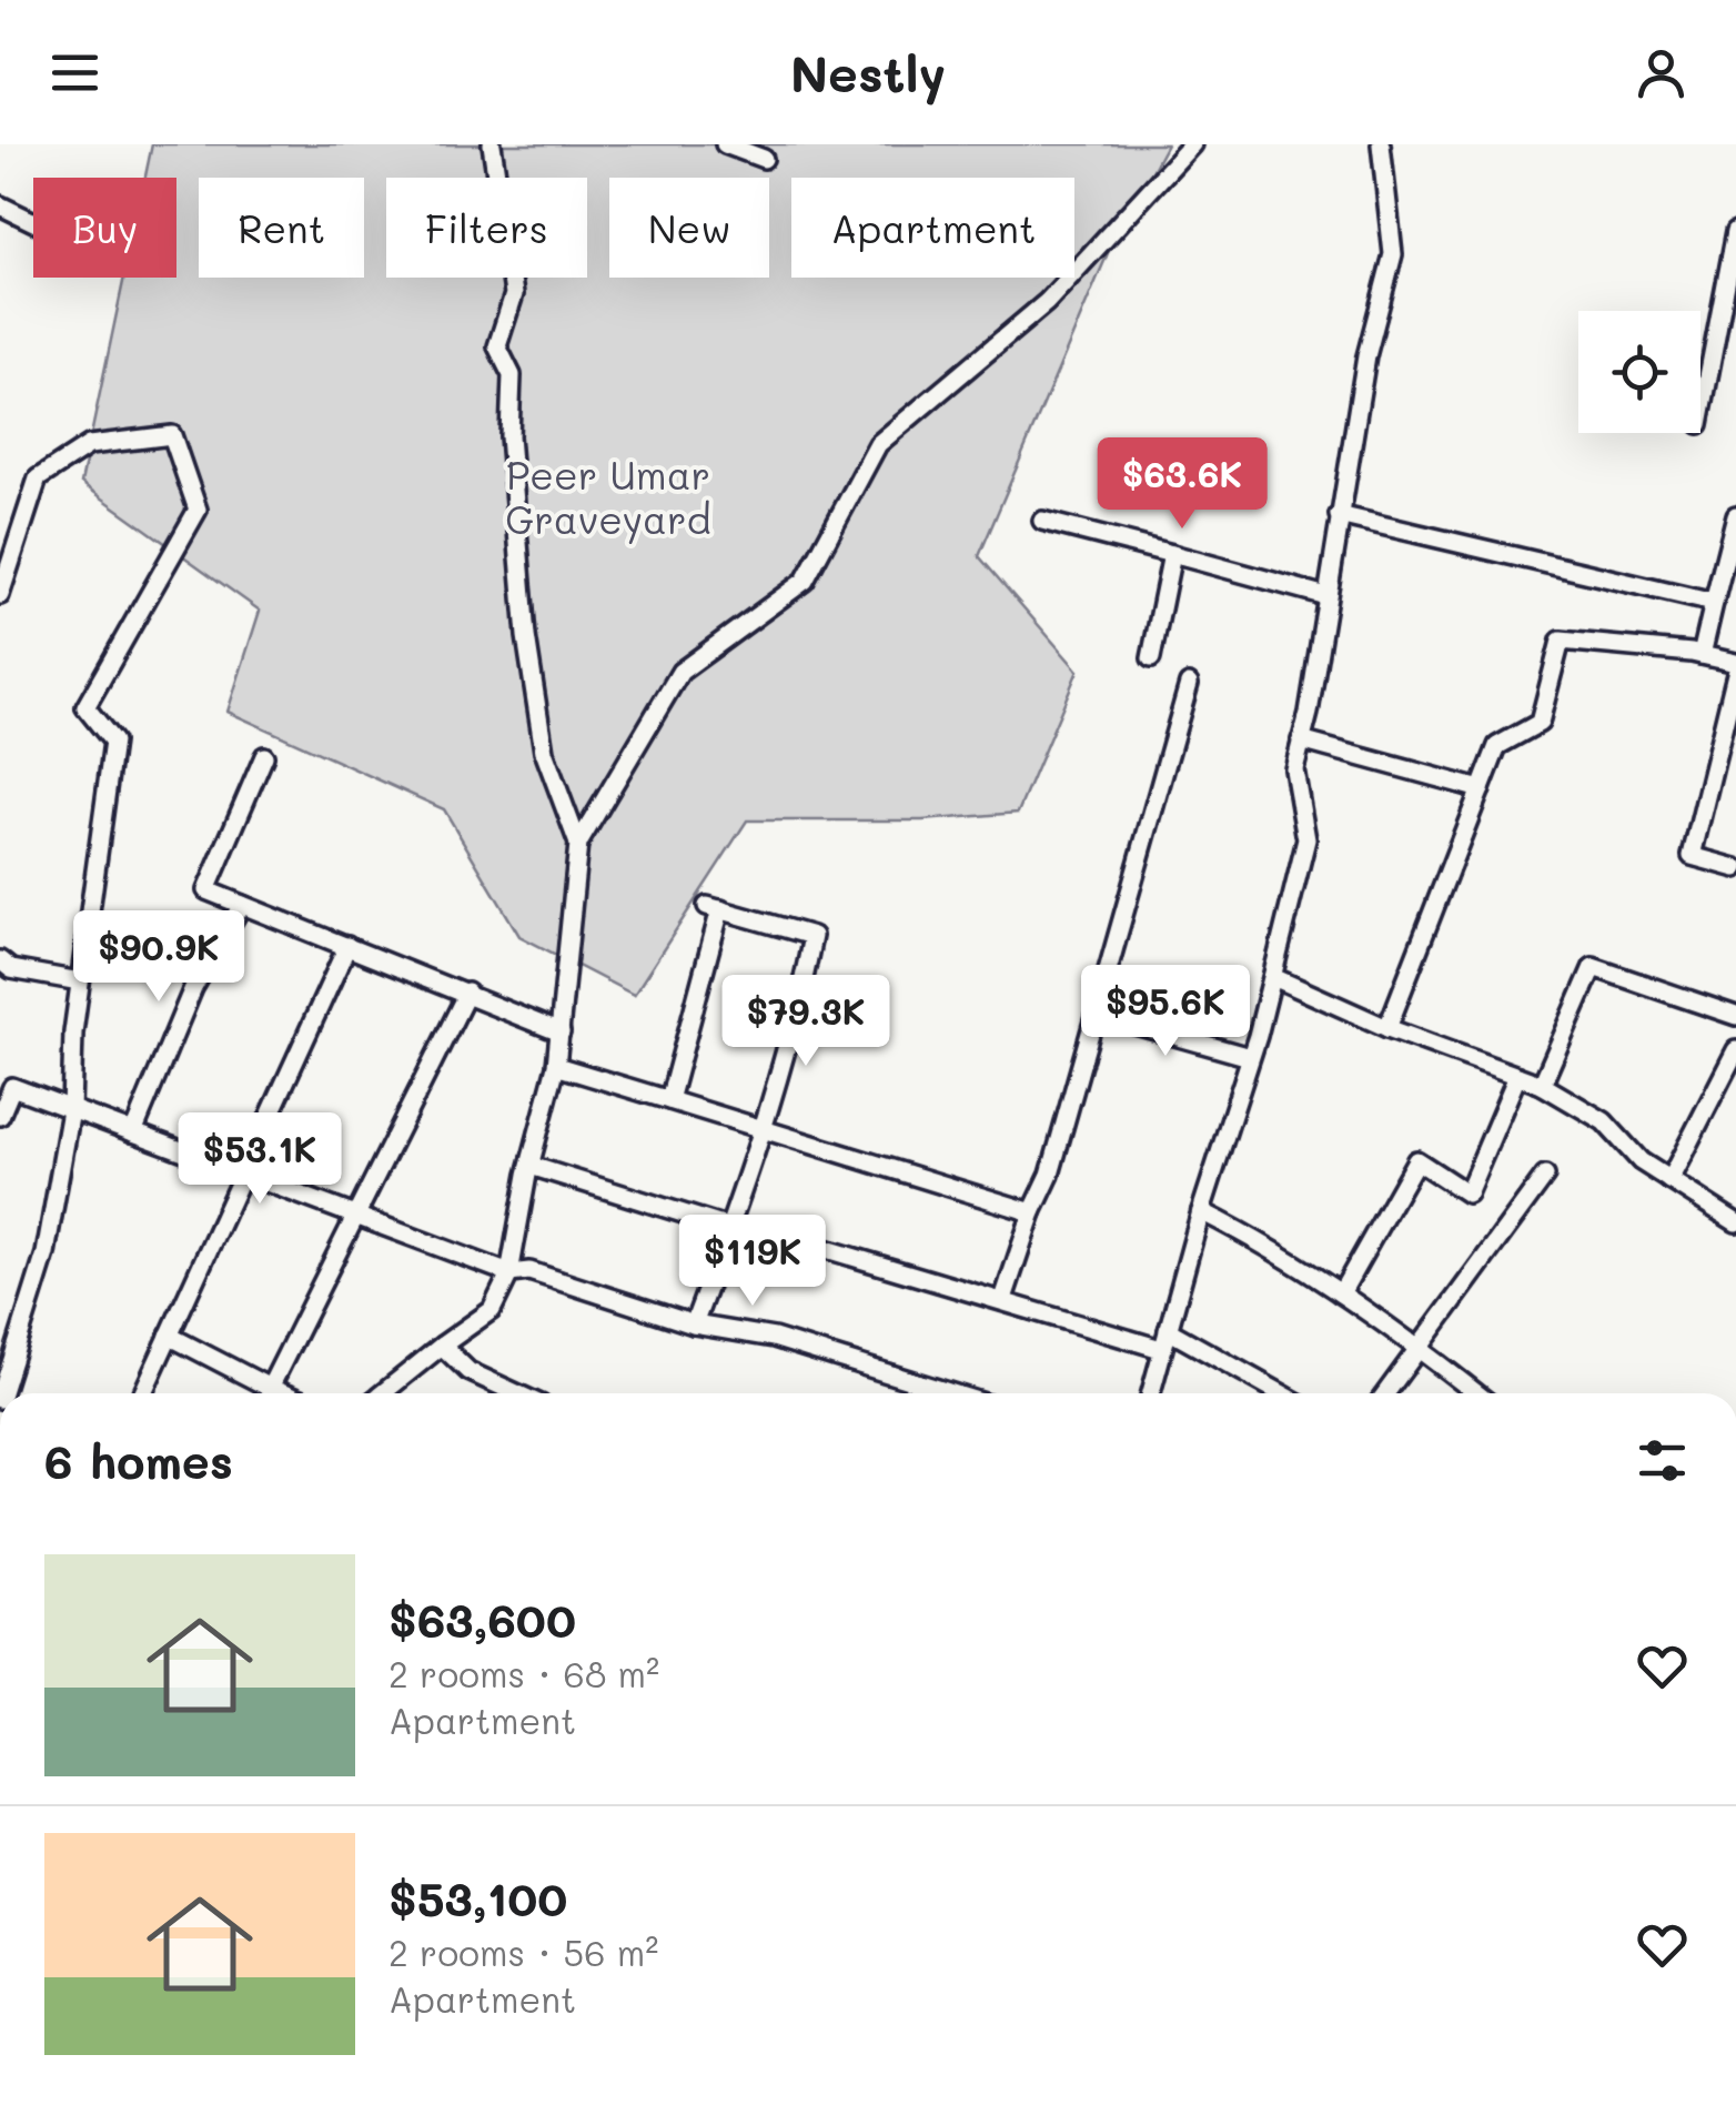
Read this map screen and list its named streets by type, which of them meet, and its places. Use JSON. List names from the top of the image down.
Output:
{
  "parks": ["Peer Umar Graveyard"],
  "page": {
    "header": "Nestly",
    "chip": [
      "Buy",
      "Rent",
      "Filters",
      "New",
      "Apartment"
    ],
    "price": [
      "$63.6K",
      "$90.9K",
      "$95.6K",
      "$79.3K",
      "$53.1K",
      "$119K"
    ],
    "heading": "6 homes",
    "list": [
      {
        "name": "$63,600",
        "note": "2 rooms · 68 m² · Apartment"
      },
      {
        "name": "$53,100",
        "note": "2 rooms · 56 m² · Apartment"
      }
    ]
  }
}
